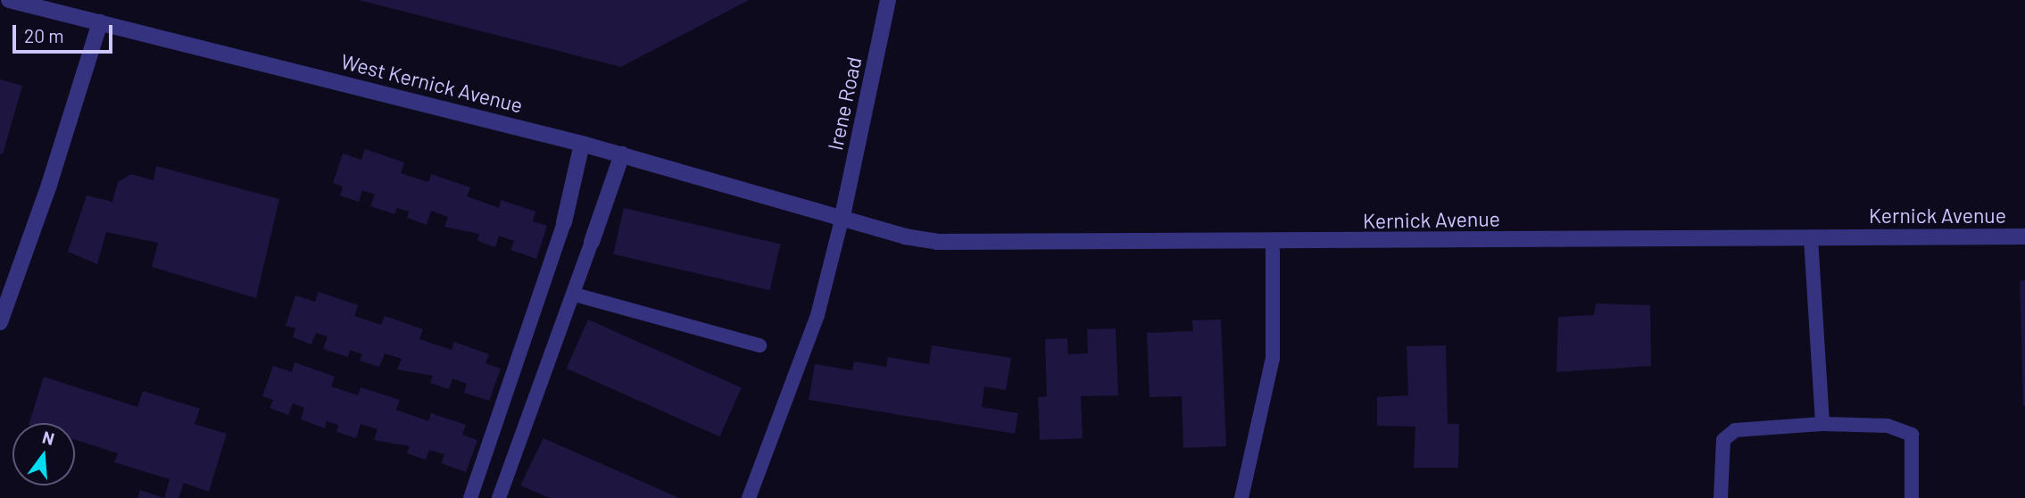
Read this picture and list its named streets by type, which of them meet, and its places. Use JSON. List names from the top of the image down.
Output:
{
  "streets": {
    "street": ["West Kernick Avenue", "Irene Road", "Kernick Avenue"]
  },
  "crossings": [
    ["West Kernick Avenue", "Irene Road"],
    ["West Kernick Avenue", "Kernick Avenue"],
    ["Irene Road", "Kernick Avenue"]
  ],
  "scale_bar": "20 m",
  "north": "top"
}
